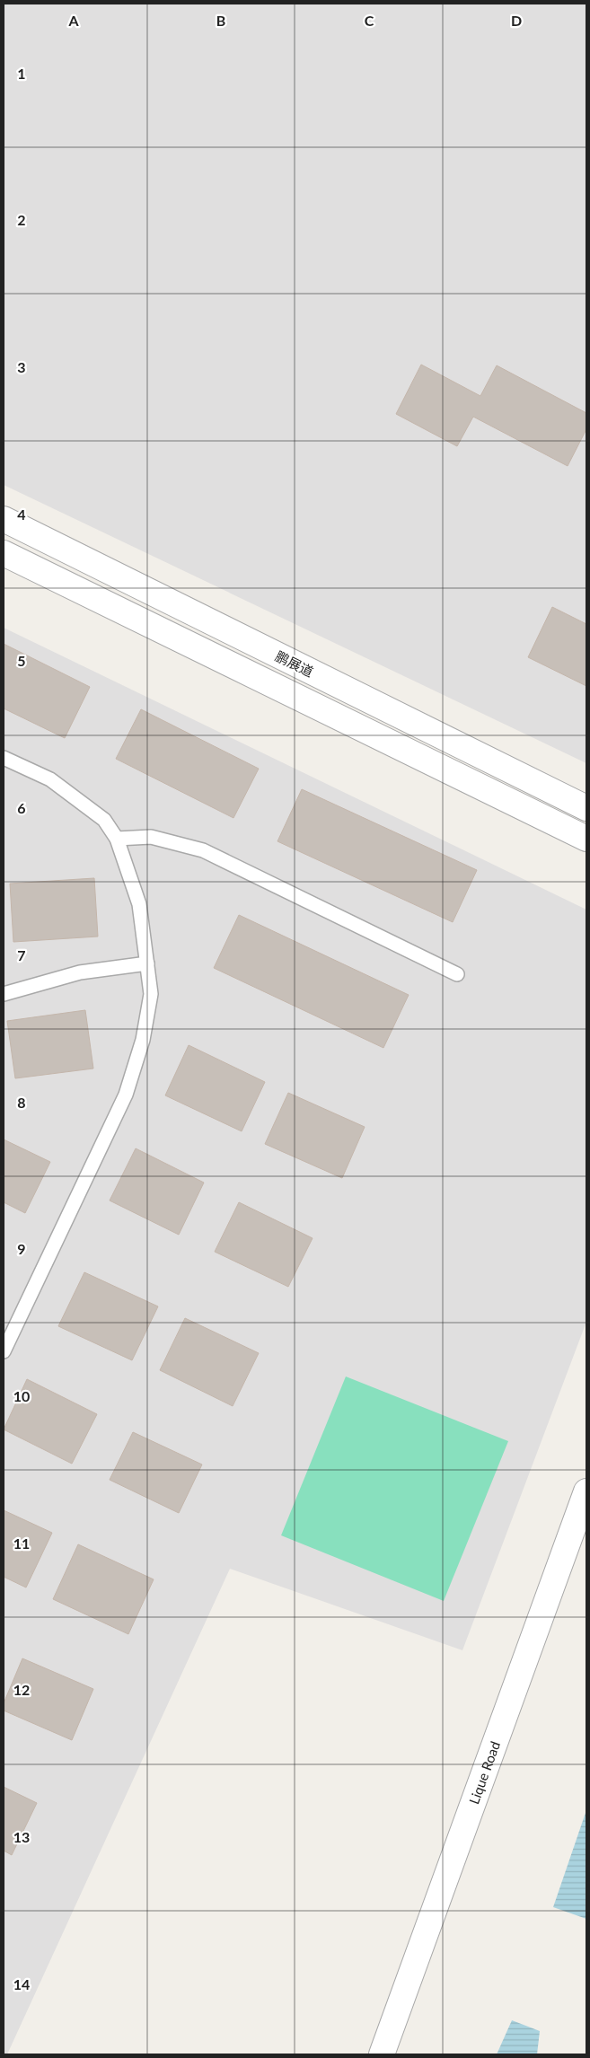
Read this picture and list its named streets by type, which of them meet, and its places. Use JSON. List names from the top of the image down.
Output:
{
  "streets": {
    "street": ["鹏展道", "Lique Road"]
  },
  "grid": {
    "columns": [
      "A",
      "B",
      "C",
      "D"
    ],
    "rows": [
      "1",
      "2",
      "3",
      "4",
      "5",
      "6",
      "7",
      "8",
      "9",
      "10",
      "11",
      "12",
      "13",
      "14"
    ]
  }
}
